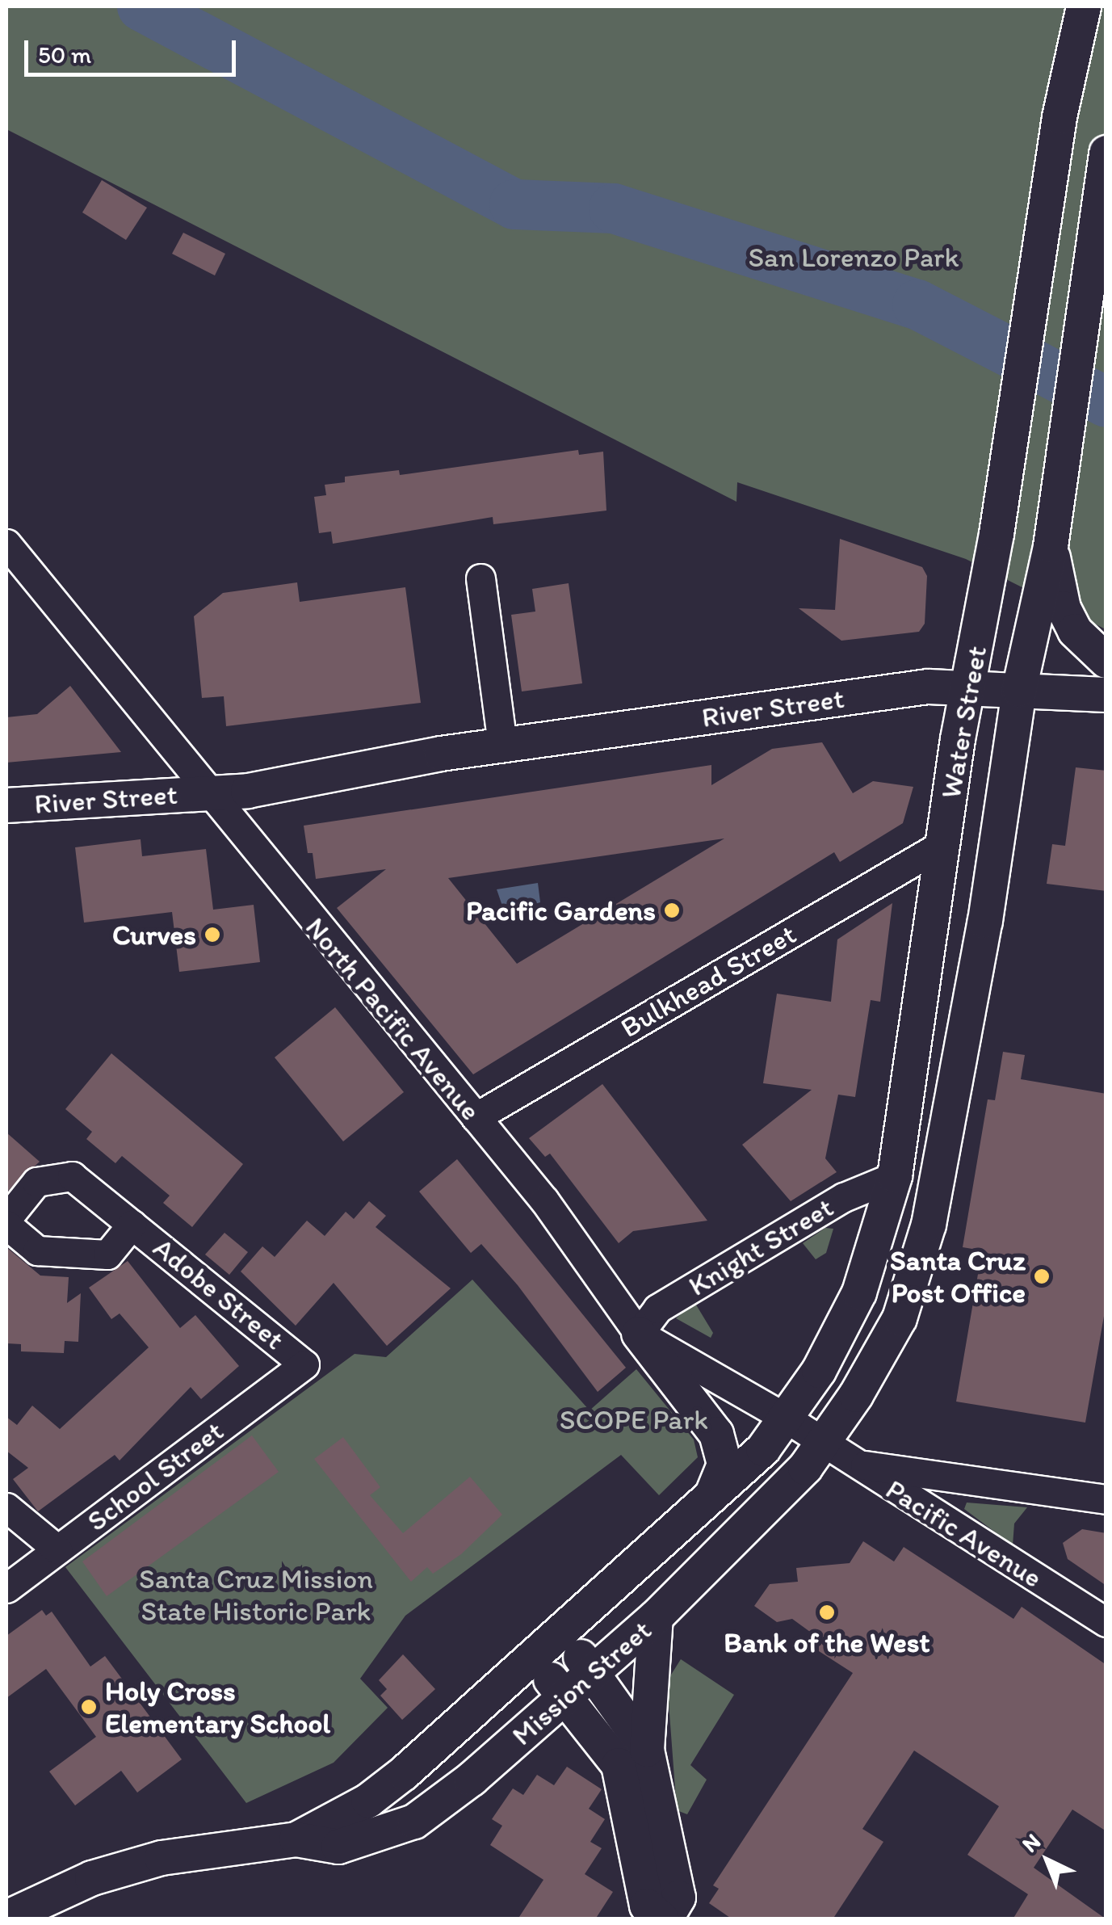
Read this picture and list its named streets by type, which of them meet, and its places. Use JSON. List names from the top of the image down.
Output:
{
  "streets": {
    "main road": ["River Street", "Water Street", "Mission Street"],
    "street": [
      "Bulkhead Street",
      "North Pacific Avenue",
      "Knight Street",
      "Adobe Street",
      "School Street",
      "Pacific Avenue"
    ]
  },
  "crossings": [
    ["River Street", "Water Street"],
    ["River Street", "North Pacific Avenue"],
    ["Water Street", "Bulkhead Street"],
    ["Water Street", "North Pacific Avenue"],
    ["Water Street", "Knight Street"],
    ["Water Street", "Pacific Avenue"],
    ["Water Street", "Mission Street"],
    ["Bulkhead Street", "North Pacific Avenue"],
    ["North Pacific Avenue", "Knight Street"],
    ["North Pacific Avenue", "Pacific Avenue"],
    ["North Pacific Avenue", "Mission Street"],
    ["Adobe Street", "School Street"],
    ["Pacific Avenue", "Mission Street"]
  ],
  "parks": ["San Lorenzo Park", "SCOPE Park", "Santa Cruz Mission State Historic Park"],
  "places": [
    "Pacific Gardens",
    "Curves",
    "Santa Cruz Post Office",
    "Bank of the West",
    "Holy Cross Elementary School"
  ],
  "scale_bar": "50 m",
  "north": "top left"
}
